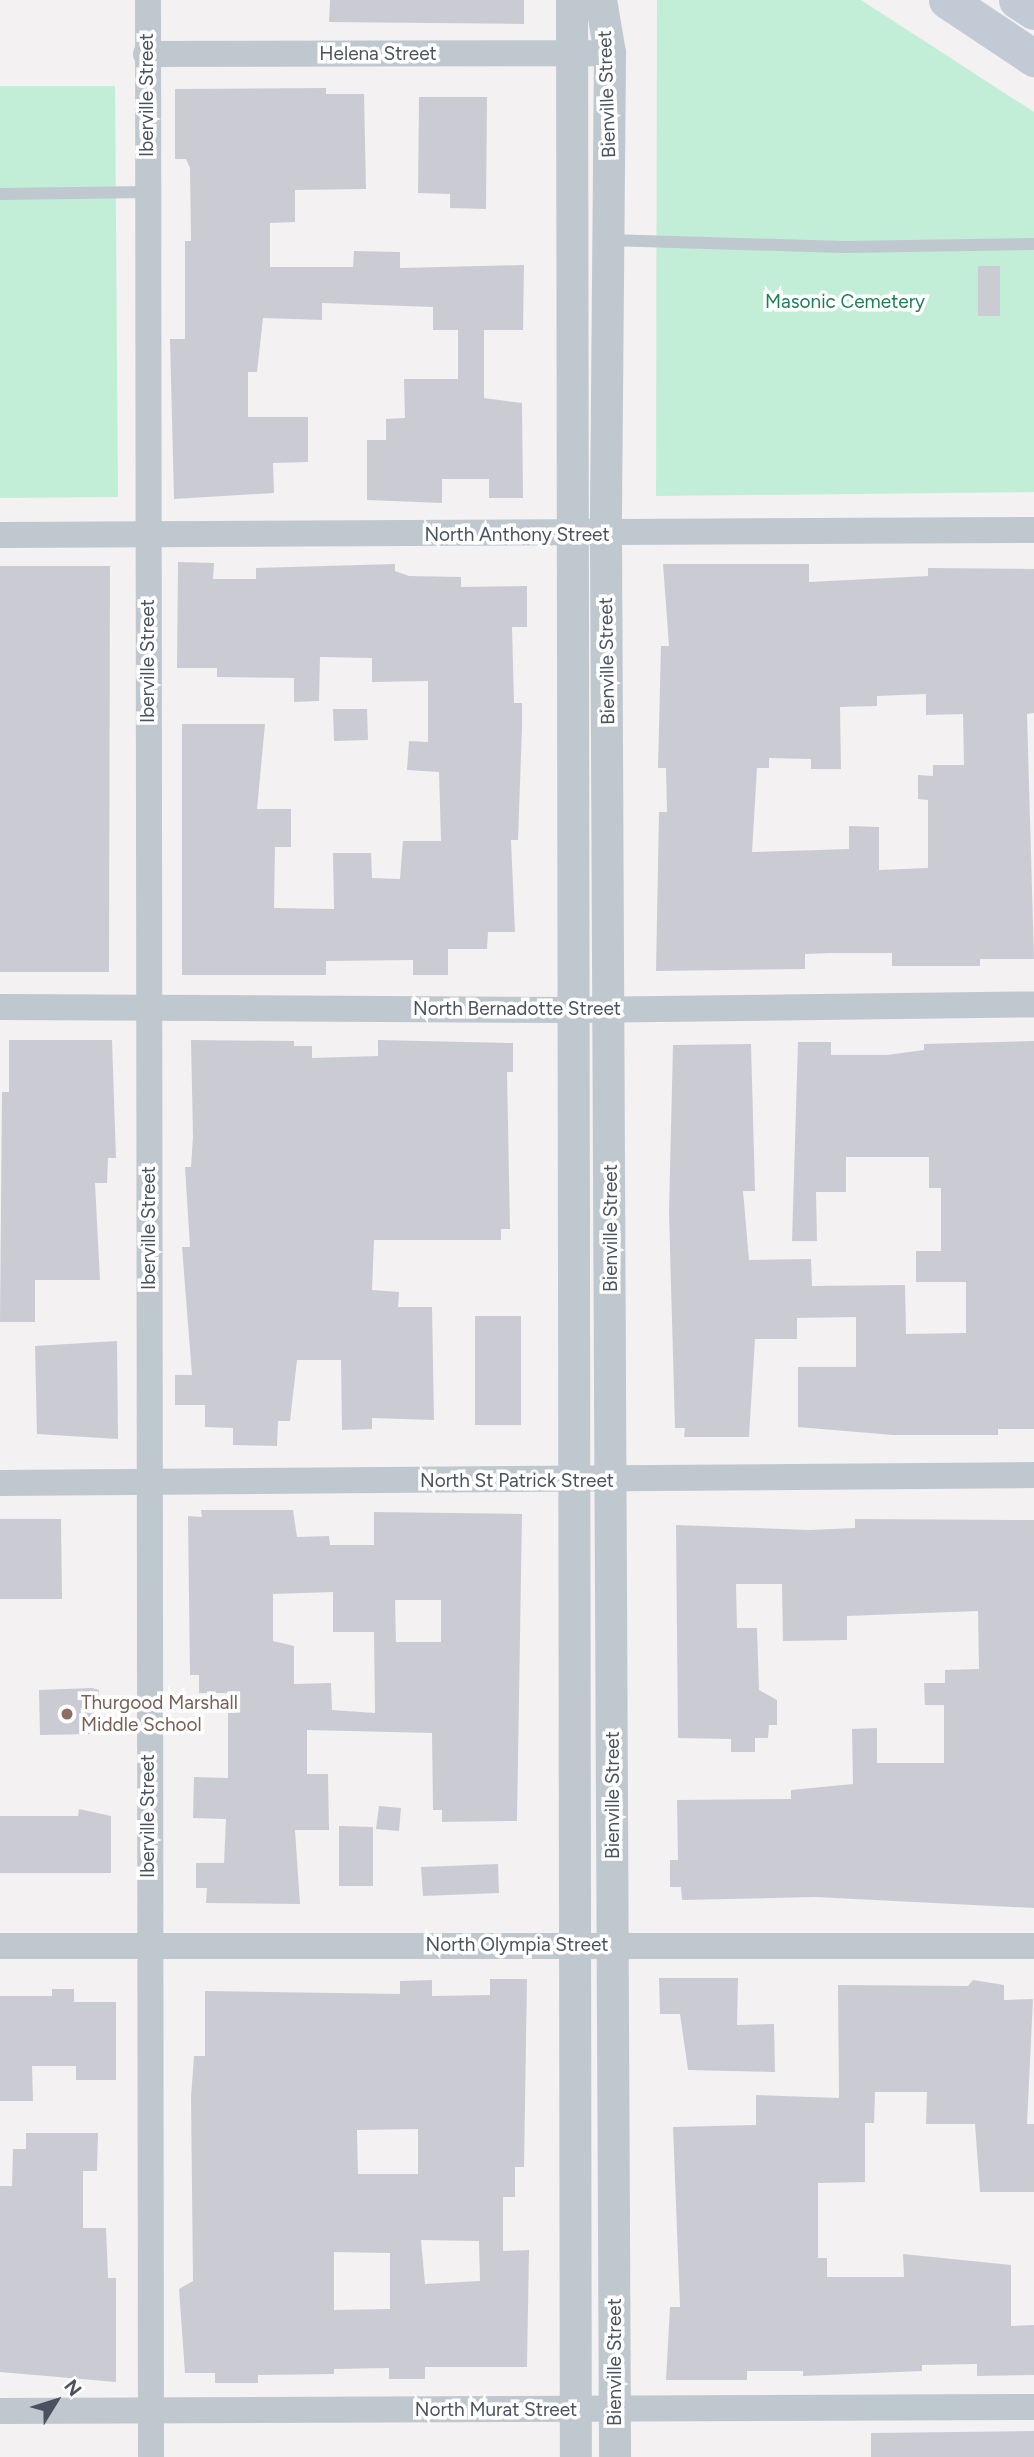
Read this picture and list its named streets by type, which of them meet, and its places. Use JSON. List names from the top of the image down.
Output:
{
  "streets": {
    "street": [
      "Helena Street",
      "Bienville Street",
      "Iberville Street",
      "North Anthony Street",
      "North Bernadotte Street",
      "North St Patrick Street",
      "North Olympia Street",
      "North Murat Street"
    ]
  },
  "crossings": [
    ["Helena Street", "Bienville Street"],
    ["Helena Street", "Iberville Street"],
    ["Bienville Street", "North Anthony Street"],
    ["Bienville Street", "North Bernadotte Street"],
    ["Bienville Street", "North St Patrick Street"],
    ["Bienville Street", "North Olympia Street"],
    ["Bienville Street", "North Murat Street"],
    ["Iberville Street", "North Anthony Street"],
    ["Iberville Street", "North Bernadotte Street"],
    ["Iberville Street", "North St Patrick Street"],
    ["Iberville Street", "North Olympia Street"],
    ["Iberville Street", "North Murat Street"]
  ],
  "parks": ["Masonic Cemetery"],
  "places": ["Thurgood Marshall Middle School"],
  "north": "top right"
}
